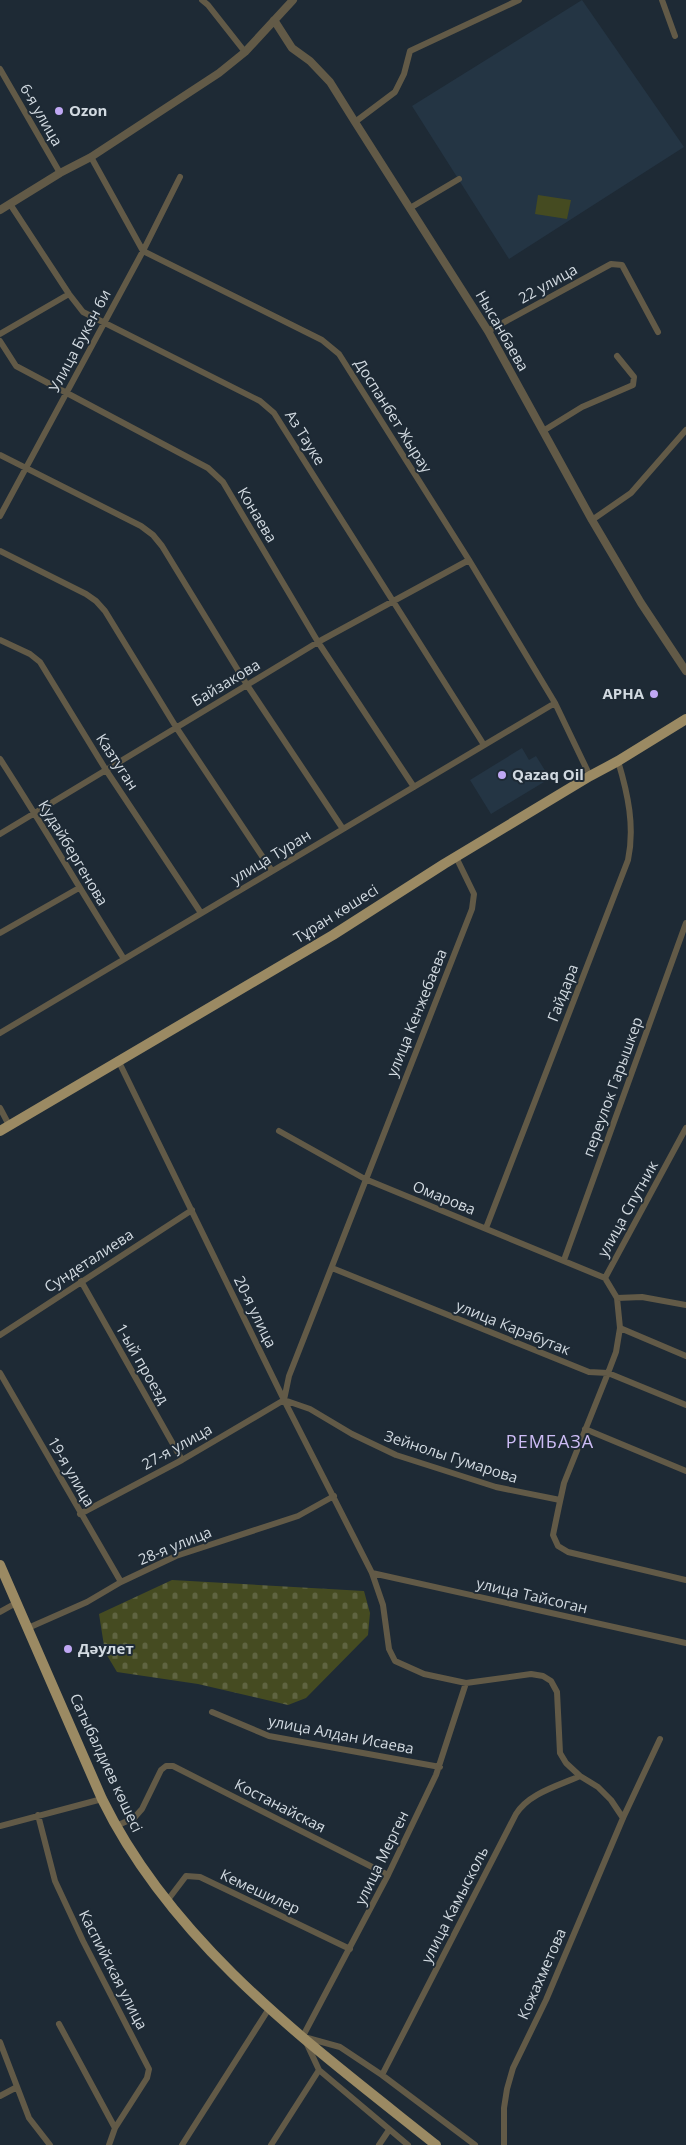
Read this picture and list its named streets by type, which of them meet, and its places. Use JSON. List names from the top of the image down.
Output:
{
  "streets": {
    "main road": ["Тұран көшесі", "Сатыбалдиев көшесі"],
    "street": [
      "6-я улица",
      "22 улица",
      "Нысанбаева",
      "Улица Букен би",
      "Доспанбет Жырау",
      "Аз Тауке",
      "Конаева",
      "Байзакова",
      "Казтуган",
      "Кудайбергенова",
      "улица Туран",
      "Гайдара",
      "улица Кенжебаева",
      "переулок Гарышкер",
      "Омарова",
      "улица Спутник",
      "Сундеталиева",
      "20-я улица",
      "улица Карабутак",
      "1-ый проезд",
      "27-я улица",
      "Зейнолы Гумарова",
      "19-я улица",
      "28-я улица",
      "улица Тайсоган",
      "улица Алдан Исаева",
      "Костанайская",
      "улица Мерген",
      "Кемешилер",
      "улица Камысколь",
      "Каспийская улица",
      "Кожахметова"
    ]
  },
  "crossings": [
    ["22 улица", "Нысанбаева"],
    ["Улица Букен би", "Доспанбет Жырау"],
    ["Улица Букен би", "Аз Тауке"],
    ["Улица Букен би", "Конаева"],
    ["Доспанбет Жырау", "Байзакова"],
    ["Доспанбет Жырау", "улица Туран"],
    ["Доспанбет Жырау", "Тұран көшесі"],
    ["Аз Тауке", "Байзакова"],
    ["Аз Тауке", "улица Туран"],
    ["Конаева", "Байзакова"],
    ["Конаева", "улица Туран"],
    ["Байзакова", "Казтуган"],
    ["Байзакова", "Кудайбергенова"],
    ["Казтуган", "улица Туран"],
    ["Кудайбергенова", "улица Туран"],
    ["Тұран көшесі", "Гайдара"],
    ["Тұран көшесі", "улица Кенжебаева"],
    ["Тұран көшесі", "20-я улица"],
    ["Гайдара", "Омарова"],
    ["улица Кенжебаева", "Омарова"],
    ["улица Кенжебаева", "20-я улица"],
    ["улица Кенжебаева", "улица Карабутак"],
    ["улица Кенжебаева", "27-я улица"],
    ["улица Кенжебаева", "Зейнолы Гумарова"],
    ["переулок Гарышкер", "Омарова"],
    ["Омарова", "улица Спутник"],
    ["улица Спутник", "улица Карабутак"],
    ["улица Спутник", "Зейнолы Гумарова"],
    ["Сундеталиева", "20-я улица"],
    ["Сундеталиева", "1-ый проезд"],
    ["20-я улица", "27-я улица"],
    ["20-я улица", "Зейнолы Гумарова"],
    ["20-я улица", "28-я улица"],
    ["20-я улица", "улица Тайсоган"],
    ["20-я улица", "улица Мерген"],
    ["1-ый проезд", "27-я улица"],
    ["27-я улица", "Зейнолы Гумарова"],
    ["27-я улица", "19-я улица"],
    ["19-я улица", "28-я улица"],
    ["28-я улица", "Сатыбалдиев көшесі"],
    ["улица Алдан Исаева", "улица Мерген"],
    ["Сатыбалдиев көшесі", "Костанайская"],
    ["Сатыбалдиев көшесі", "улица Мерген"],
    ["Сатыбалдиев көшесі", "Кемешилер"],
    ["Костанайская", "улица Мерген"],
    ["улица Мерген", "Кемешилер"]
  ],
  "districts": ["РЕМБАЗА"],
  "places": [
    "Ozon",
    "АРНА",
    "Qazaq Oil",
    "Дәулет"
  ]
}
